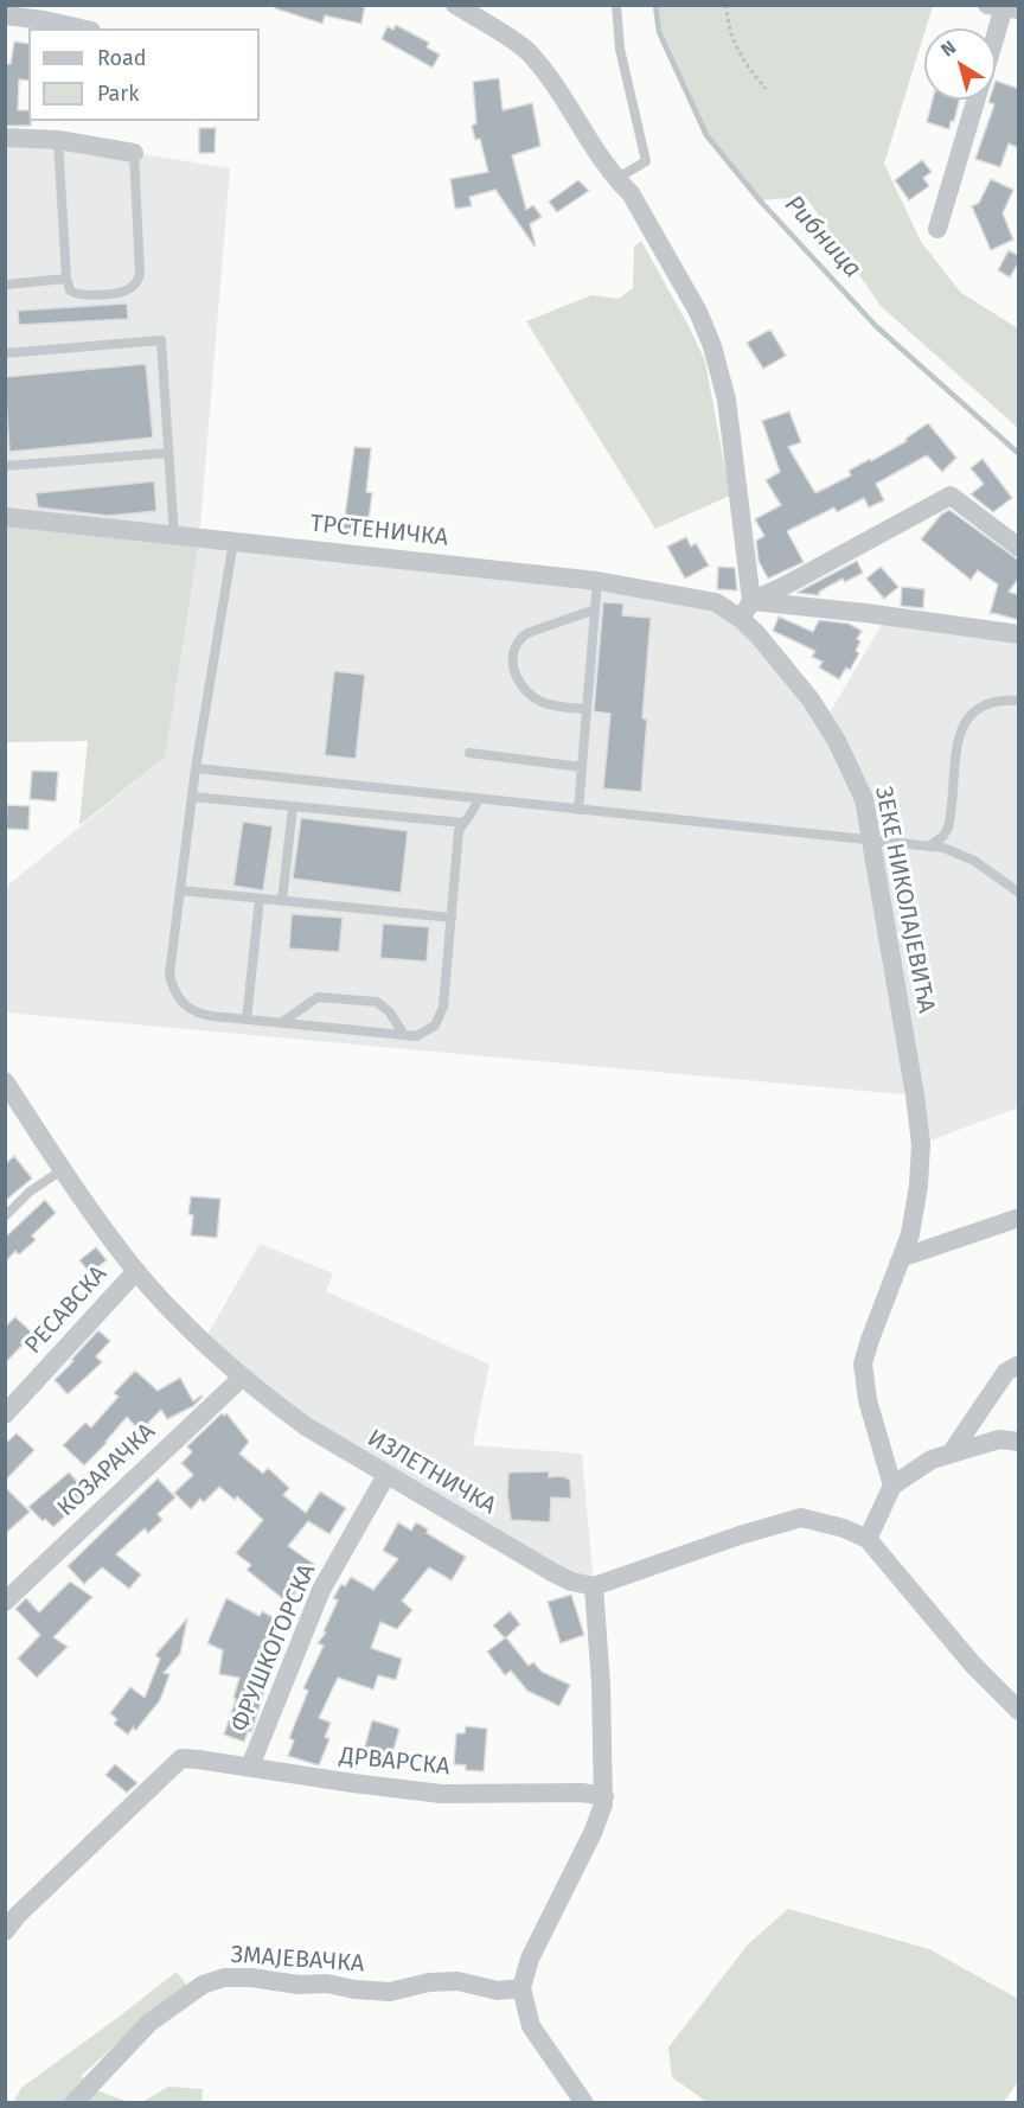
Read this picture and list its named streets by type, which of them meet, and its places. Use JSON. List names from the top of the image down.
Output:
{
  "streets": {
    "street": [
      "ТРСТЕНИЧКА",
      "ЗЕКЕ НИКОЛАЈЕВИЋА",
      "РЕСАВСКА",
      "КОЗАРАЧКА",
      "ИЗЛЕТНИЧКА",
      "ФРУШКОГОРСКА",
      "ДРВАРСКА",
      "ЗМАЈЕВАЧКА"
    ]
  },
  "crossings": [
    ["ТРСТЕНИЧКА", "ЗЕКЕ НИКОЛАЈЕВИЋА"],
    ["РЕСАВСКА", "ИЗЛЕТНИЧКА"],
    ["КОЗАРАЧКА", "ИЗЛЕТНИЧКА"],
    ["ИЗЛЕТНИЧКА", "ФРУШКОГОРСКА"],
    ["ФРУШКОГОРСКА", "ДРВАРСКА"]
  ],
  "water": ["Рибница"],
  "legend": ["Road", "Park"],
  "north": "top left"
}
